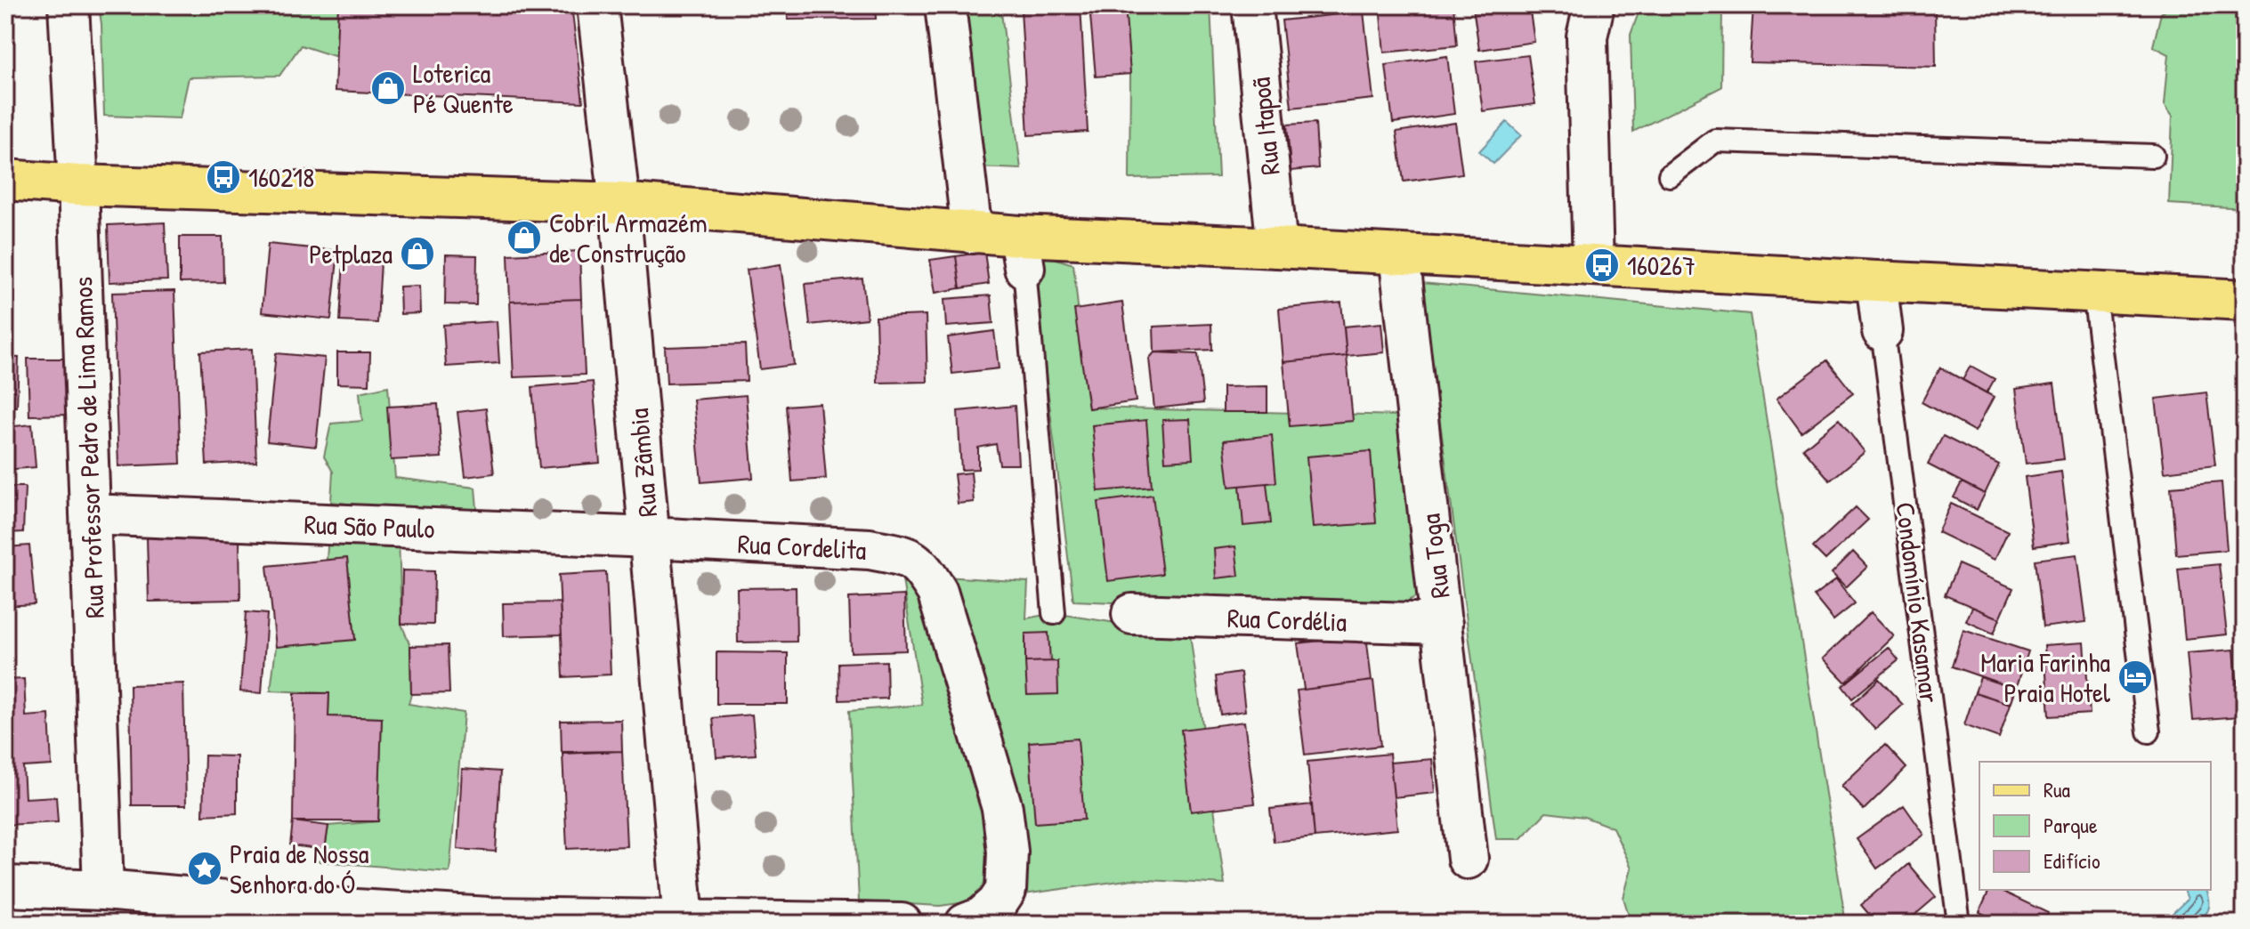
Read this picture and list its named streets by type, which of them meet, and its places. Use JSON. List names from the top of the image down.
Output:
{
  "streets": {
    "street": [
      "Rua Itapoã",
      "Rua Professor Pedro de Lima Ramos",
      "Rua Zâmbia",
      "Rua São Paulo",
      "Rua Cordelita",
      "Rua Toga",
      "Condomínio Kasamar",
      "Rua Cordélia"
    ]
  },
  "crossings": [
    ["Rua Professor Pedro de Lima Ramos", "Rua São Paulo"],
    ["Rua Zâmbia", "Rua São Paulo"],
    ["Rua Zâmbia", "Rua Cordelita"],
    ["Rua São Paulo", "Rua Cordelita"],
    ["Rua Toga", "Rua Cordélia"]
  ],
  "places": {
    "shop": ["Loterica Pé Quente", "Cobril Armazém de Construção", "Petplaza"],
    "bus stop": ["160218", "160267"],
    "hotel": ["Maria Farinha Praia Hotel"],
    "place": ["Praia de Nossa Senhora do Ó"]
  },
  "legend": ["Rua", "Parque", "Edifício"]
}
